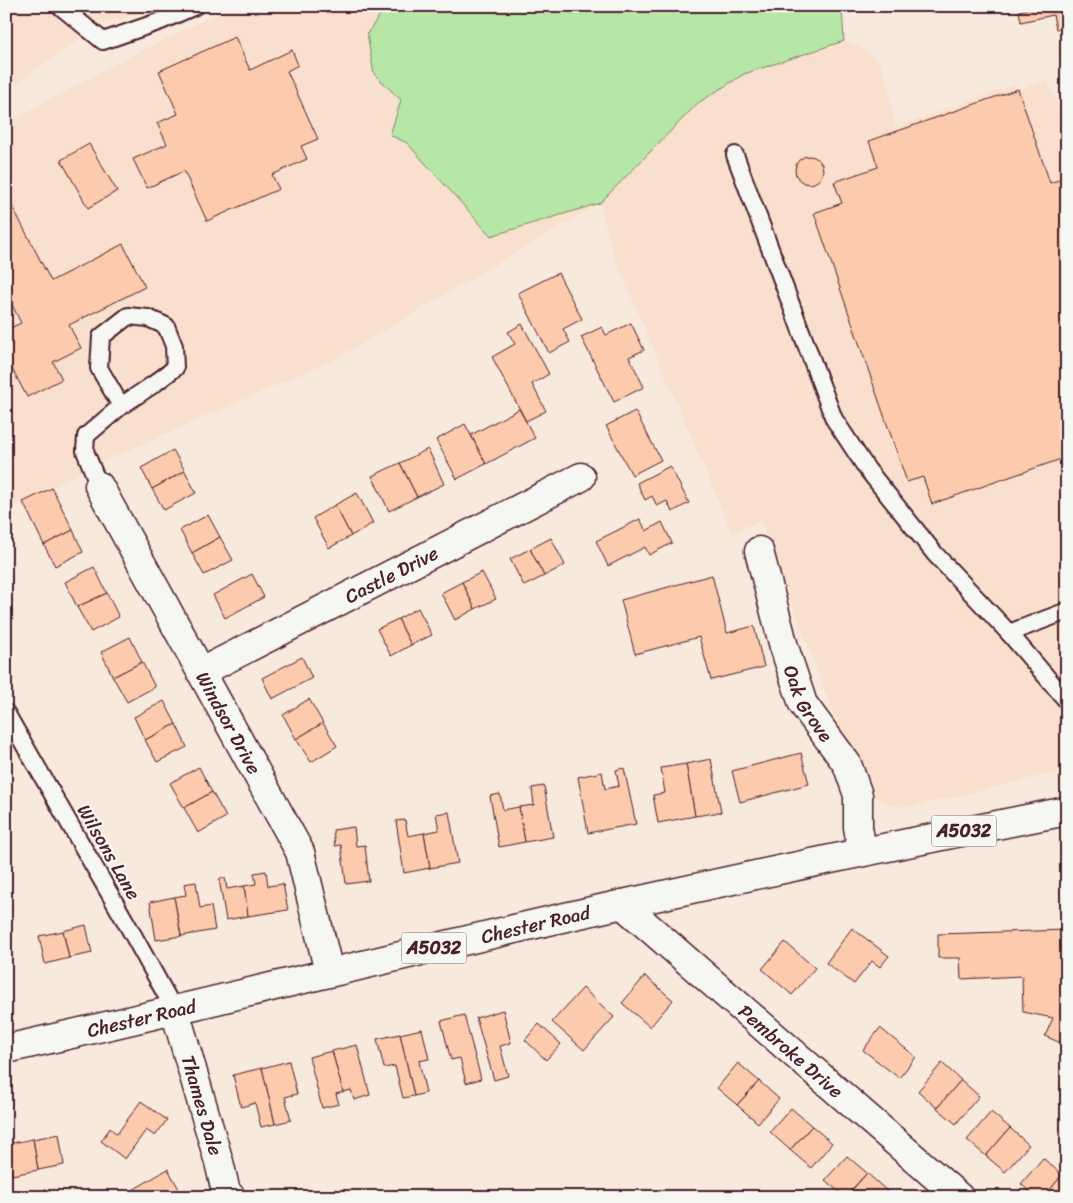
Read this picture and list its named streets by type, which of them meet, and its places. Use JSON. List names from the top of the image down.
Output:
{
  "streets": {
    "street": [
      "Castle Drive",
      "Oak Grove",
      "Windsor Drive",
      "A5032",
      "Chester Road",
      "Pembroke Drive",
      "Thames Dale"
    ],
    "lane": ["Wilsons Lane"]
  },
  "crossings": [
    ["Castle Drive", "Windsor Drive"],
    ["Oak Grove", "Chester Road"],
    ["Windsor Drive", "Chester Road"],
    ["Wilsons Lane", "Chester Road"],
    ["Wilsons Lane", "Thames Dale"],
    ["Chester Road", "Pembroke Drive"],
    ["Chester Road", "Thames Dale"]
  ]
}
